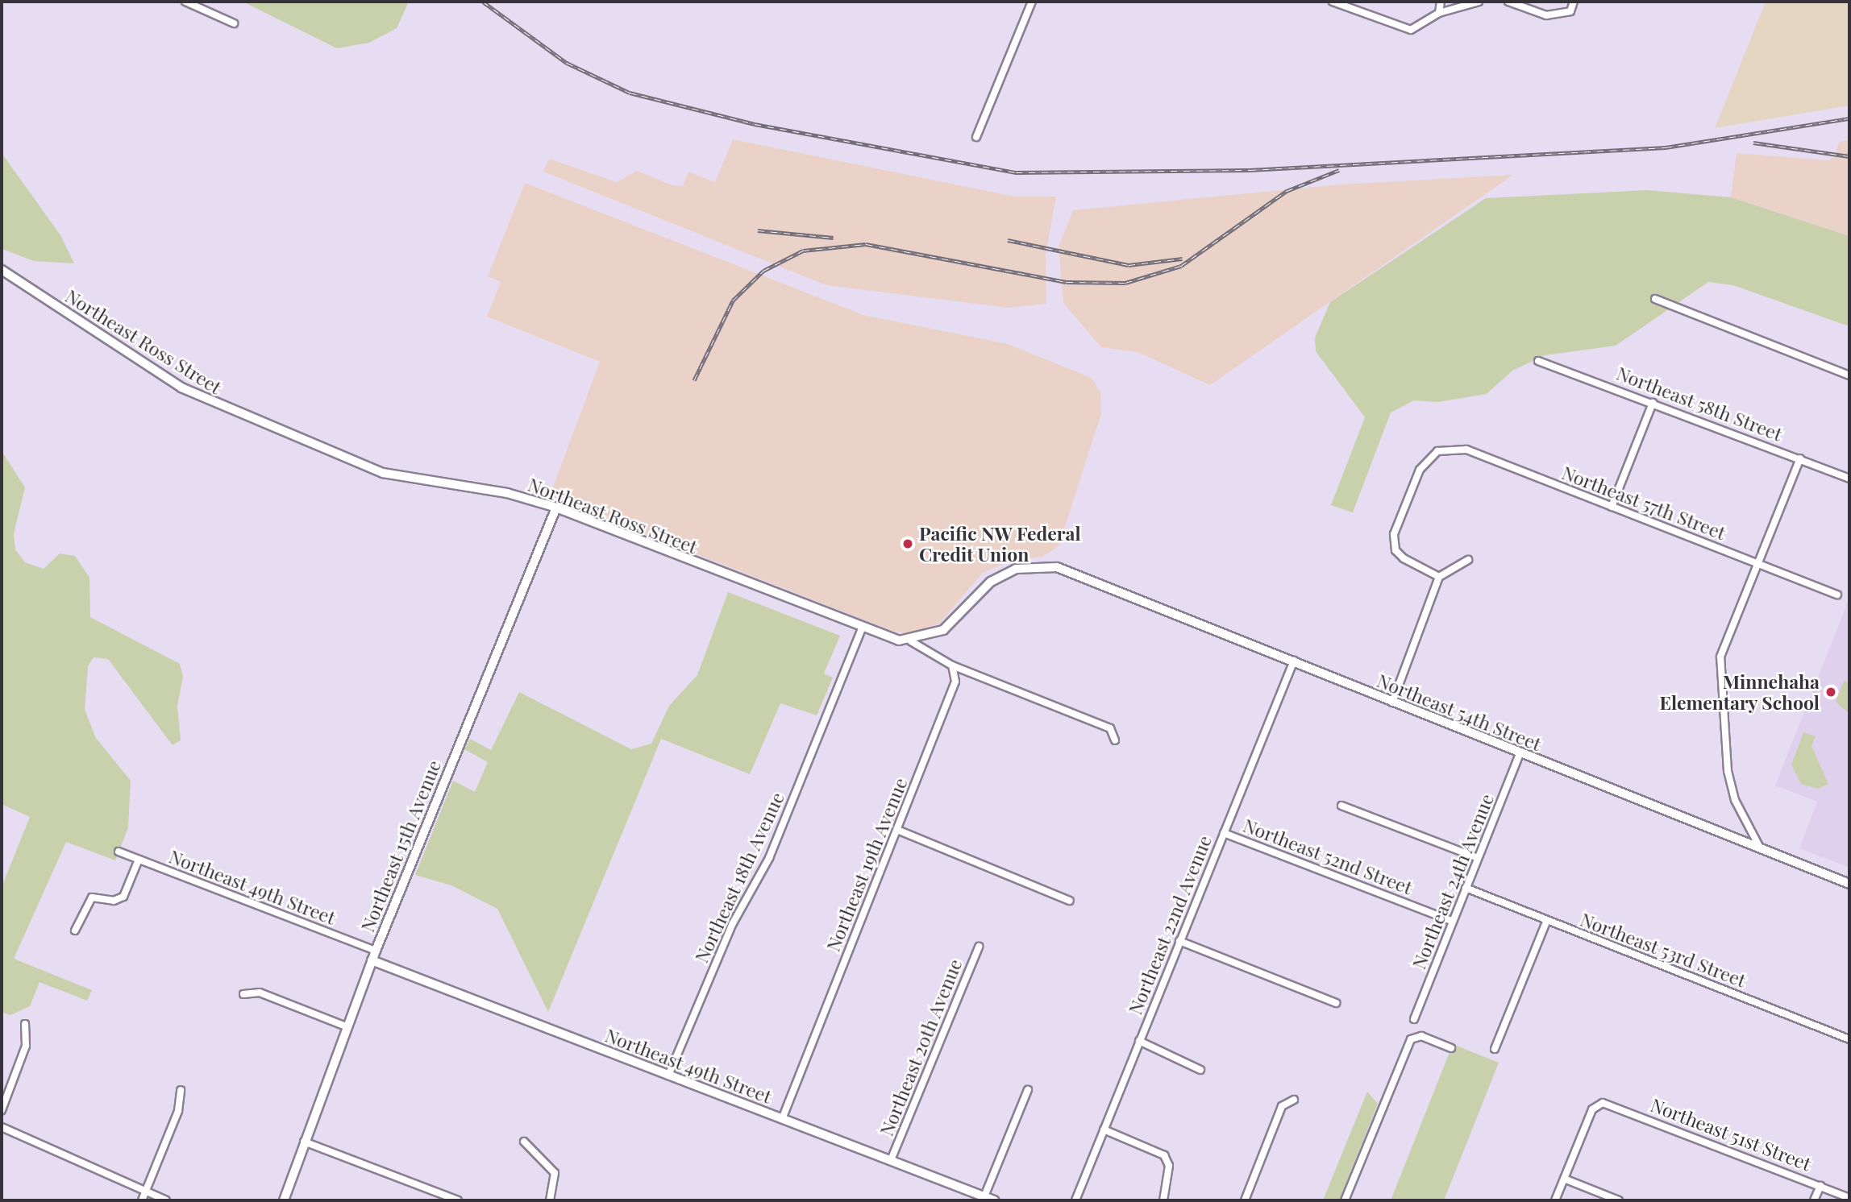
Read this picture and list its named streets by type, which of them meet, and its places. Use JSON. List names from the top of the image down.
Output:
{
  "streets": {
    "street": [
      "Northeast Ross Street",
      "Northeast 58th Street",
      "Northeast 57th Street",
      "Northeast 54th Street",
      "Northeast 15th Avenue",
      "Northeast 52nd Street",
      "Northeast 19th Avenue",
      "Northeast 18th Avenue",
      "Northeast 24th Avenue",
      "Northeast 49th Street",
      "Northeast 22nd Avenue",
      "Northeast 53rd Street",
      "Northeast 20th Avenue",
      "Northeast 51st Street"
    ]
  },
  "crossings": [
    ["Northeast Ross Street", "Northeast 54th Street"],
    ["Northeast Ross Street", "Northeast 15th Avenue"],
    ["Northeast Ross Street", "Northeast 18th Avenue"],
    ["Northeast 54th Street", "Northeast 24th Avenue"],
    ["Northeast 54th Street", "Northeast 22nd Avenue"],
    ["Northeast 15th Avenue", "Northeast 49th Street"],
    ["Northeast 52nd Street", "Northeast 24th Avenue"],
    ["Northeast 52nd Street", "Northeast 22nd Avenue"],
    ["Northeast 19th Avenue", "Northeast 49th Street"],
    ["Northeast 18th Avenue", "Northeast 49th Street"],
    ["Northeast 24th Avenue", "Northeast 53rd Street"],
    ["Northeast 49th Street", "Northeast 20th Avenue"]
  ],
  "places": ["Pacific NW Federal Credit Union", "Minnehaha Elementary School"]
}
